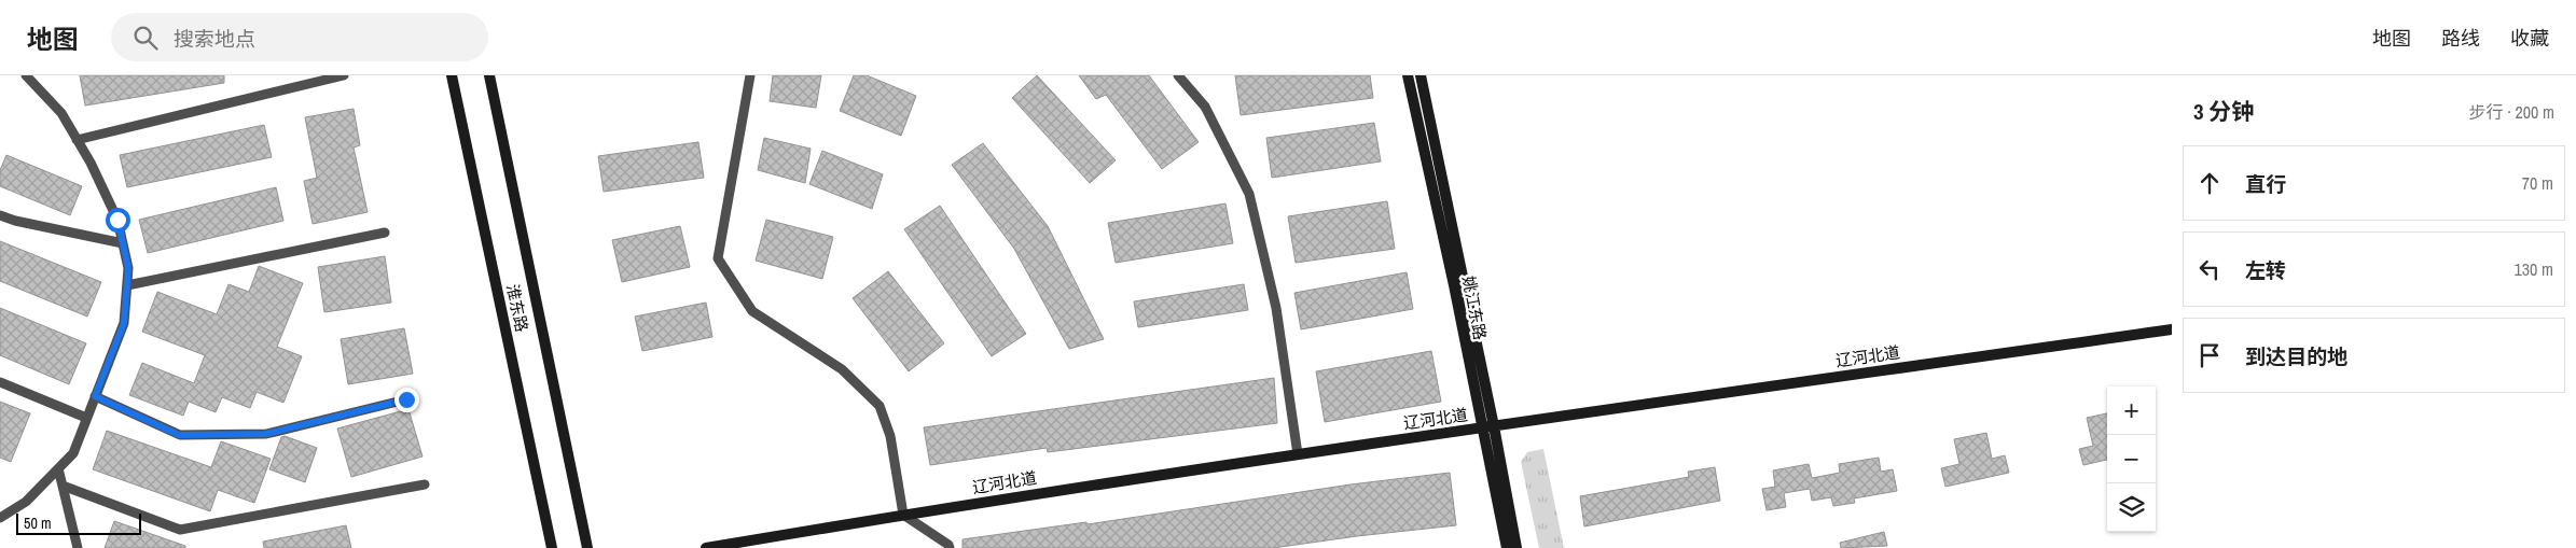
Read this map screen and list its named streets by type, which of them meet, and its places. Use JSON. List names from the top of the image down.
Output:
{
  "streets": {
    "street": ["淮东路", "姚江东路", "辽河北道"]
  },
  "crossings": [
    ["姚江东路", "辽河北道"]
  ],
  "scale_bar": "50 m",
  "page": {
    "header": "地图",
    "search": "搜索地点",
    "nav": ["地图", "路线", "收藏"],
    "heading": ["3 分钟", "步行 · 200 m"],
    "list": [
      ["直行", "70 m"],
      ["左转", "130 m"],
      "到达目的地"
    ],
    "map_buttons": ["+", "−"],
    "scale": "50 m"
  }
}
